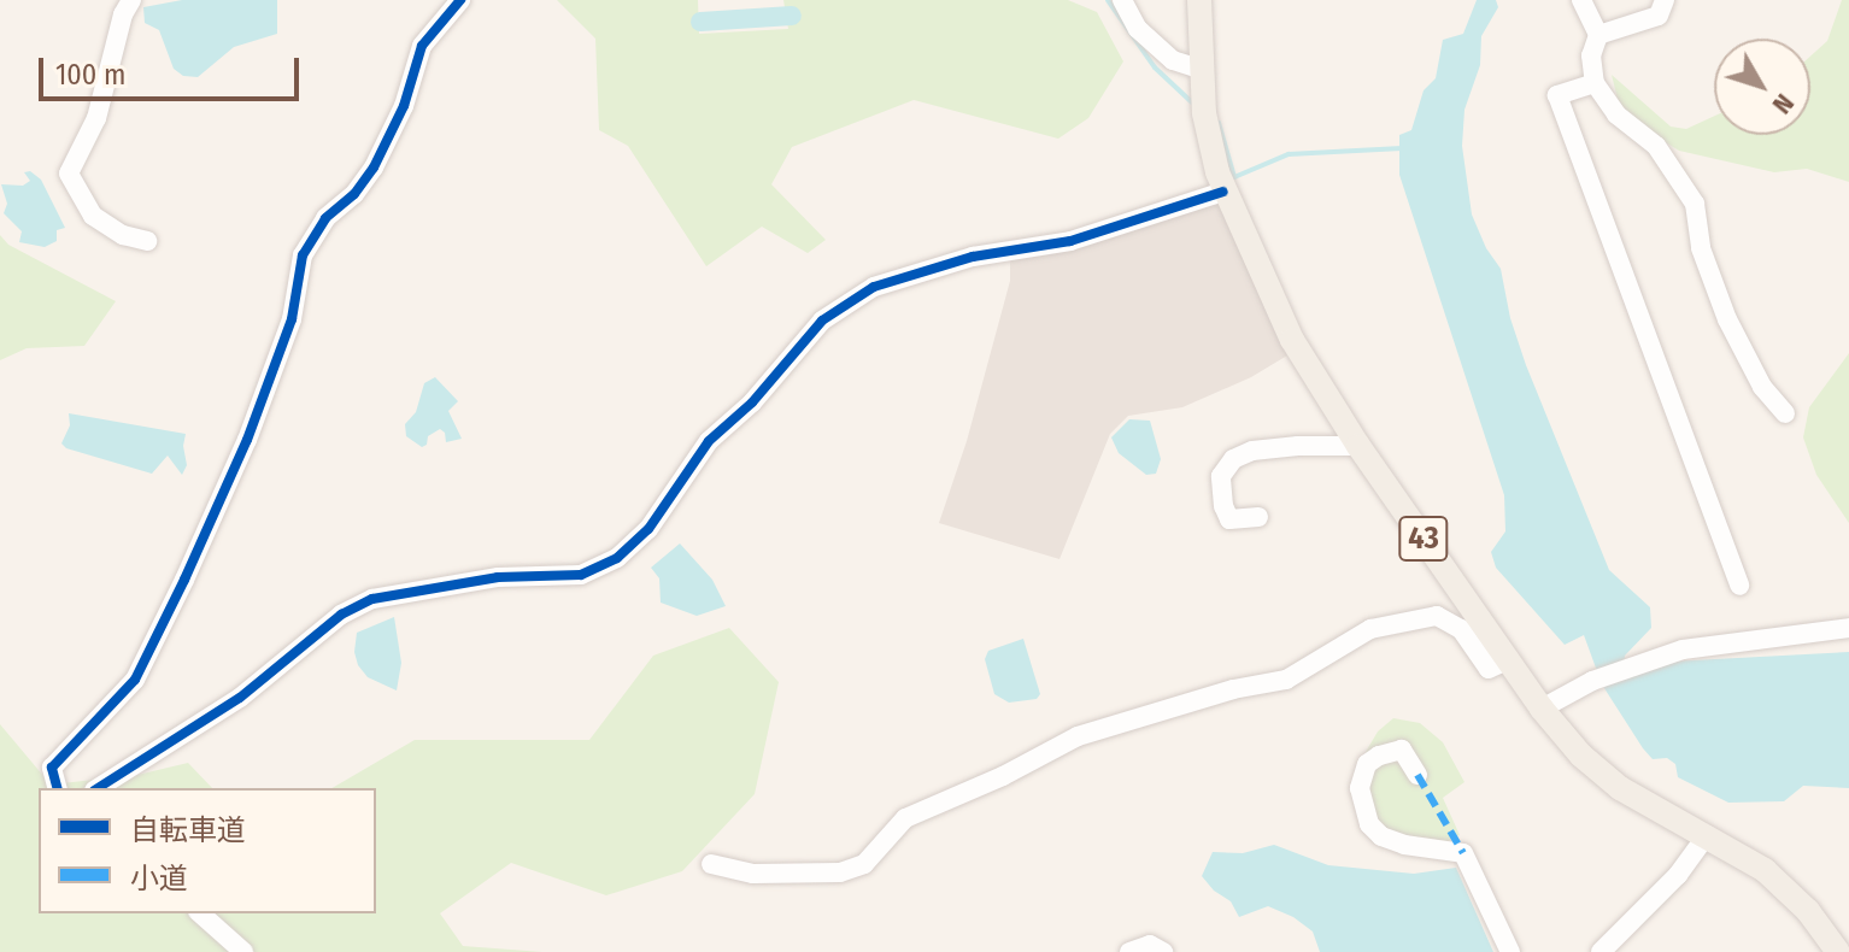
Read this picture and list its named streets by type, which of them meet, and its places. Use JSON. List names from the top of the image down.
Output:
{
  "streets": {
    "main road": ["43"]
  },
  "legend": ["自転車道", "小道"],
  "scale_bar": "100 m",
  "north": "bottom right"
}
